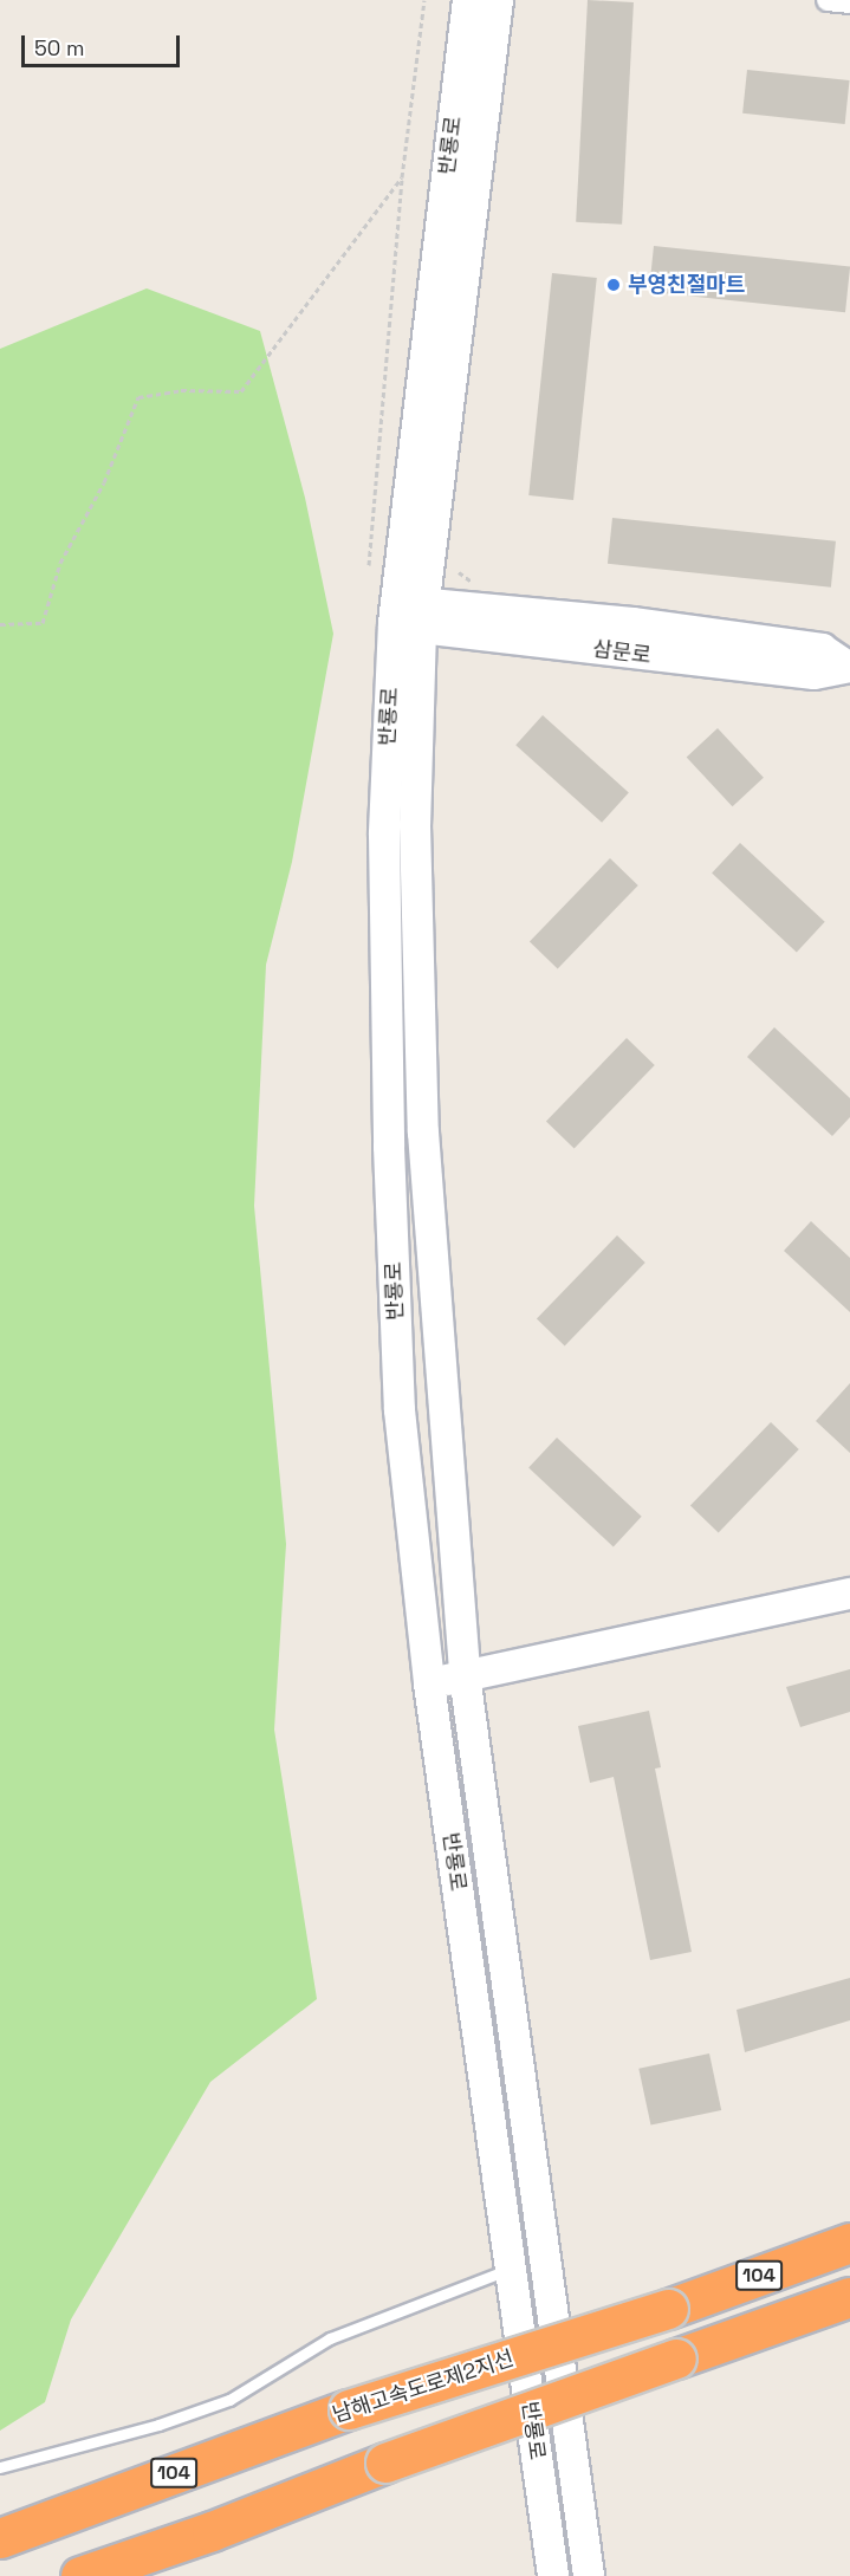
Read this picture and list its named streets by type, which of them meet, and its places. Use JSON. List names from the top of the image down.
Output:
{
  "streets": {
    "highway": ["104", "남해고속도로제2지선"],
    "street": ["반룡로", "삼문로"]
  },
  "crossings": [
    ["반룡로", "삼문로"]
  ],
  "places": ["부영친절마트"],
  "scale_bar": "50 m"
}
